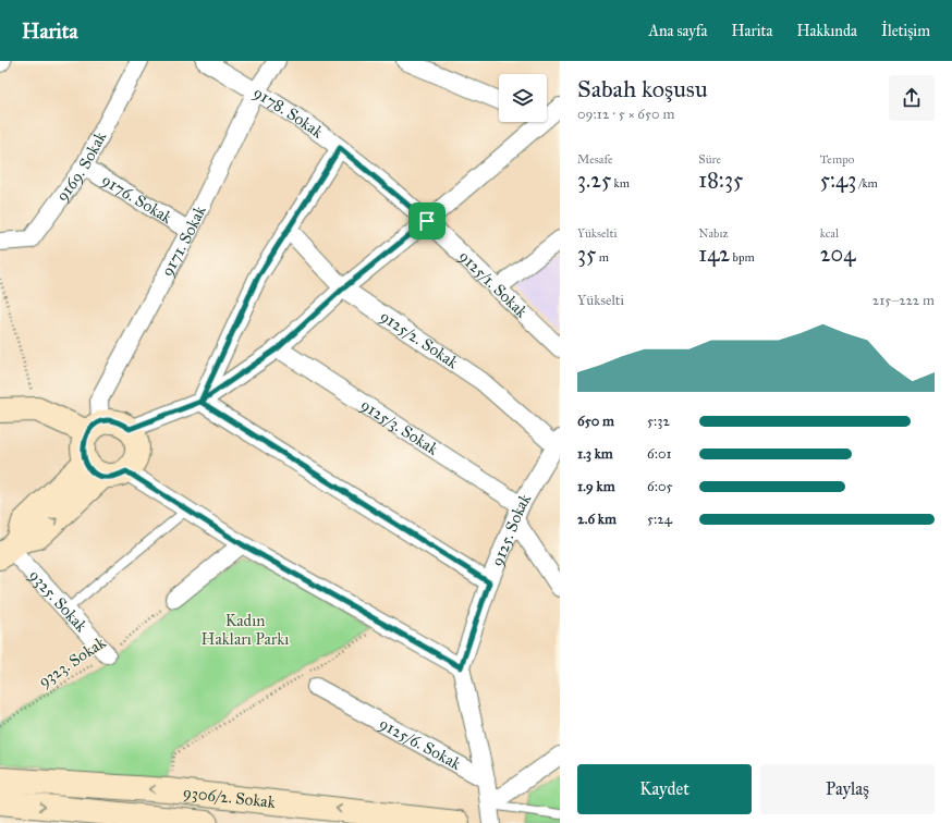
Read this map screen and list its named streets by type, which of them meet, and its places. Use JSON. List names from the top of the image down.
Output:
{
  "streets": {
    "main road": ["9306/2. Sokak"],
    "street": [
      "9178. Sokak",
      "9169. Sokak",
      "9176. Sokak",
      "9171. Sokak",
      "9125/1. Sokak",
      "9125/2. Sokak",
      "9125/3. Sokak",
      "9125. Sokak",
      "9325. Sokak",
      "9125/6. Sokak"
    ],
    "path": ["9323. Sokak"]
  },
  "crossings": [
    ["9178. Sokak", "9171. Sokak"],
    ["9178. Sokak", "9125/1. Sokak"],
    ["9169. Sokak", "9176. Sokak"],
    ["9176. Sokak", "9171. Sokak"],
    ["9125/2. Sokak", "9125. Sokak"],
    ["9125/3. Sokak", "9125. Sokak"],
    ["9325. Sokak", "9323. Sokak"]
  ],
  "parks": ["Kadın Hakları Parkı"],
  "page": {
    "header": "Harita",
    "nav": [
      "Ana sayfa",
      "Harita",
      "Hakkında",
      "İletişim"
    ],
    "heading": ["Sabah koşusu", "09:12 · 5 × 650 m"],
    "stats": [
      ["Mesafe", "3.25 km"],
      ["Süre", "18:35"],
      ["Tempo", "5:43 /km"],
      ["Yükselti", "35 m"],
      ["Nabız", "142 bpm"],
      ["kcal", "204"]
    ],
    "chart": ["Yükselti", "215–222 m"],
    "list": [
      {
        "name": "650 m",
        "note": "5:32"
      },
      {
        "name": "1.3 km",
        "note": "6:01"
      },
      {
        "name": "1.9 km",
        "note": "6:05"
      },
      {
        "name": "2.6 km",
        "note": "5:24"
      }
    ],
    "buttons": ["Kaydet", "Paylaş"]
  }
}
